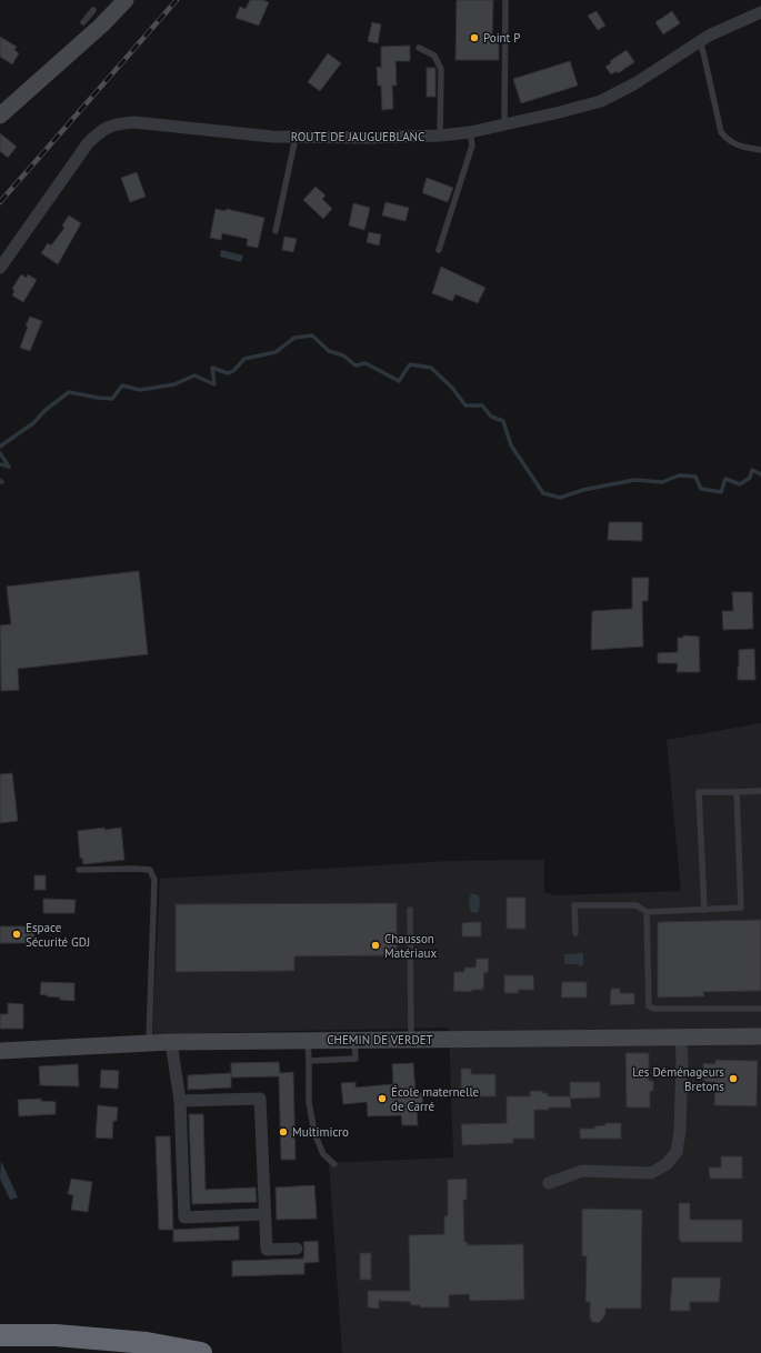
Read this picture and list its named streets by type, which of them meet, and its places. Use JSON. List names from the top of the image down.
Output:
{
  "streets": {
    "street": ["ROUTE DE JAUGUEBLANC", "CHEMIN DE VERDET"]
  },
  "places": [
    "Point P",
    "Espace Sécurité GDJ",
    "Chausson Matériaux",
    "Les Déménageurs Bretons",
    "École maternelle de Carré",
    "Multimicro"
  ]
}
